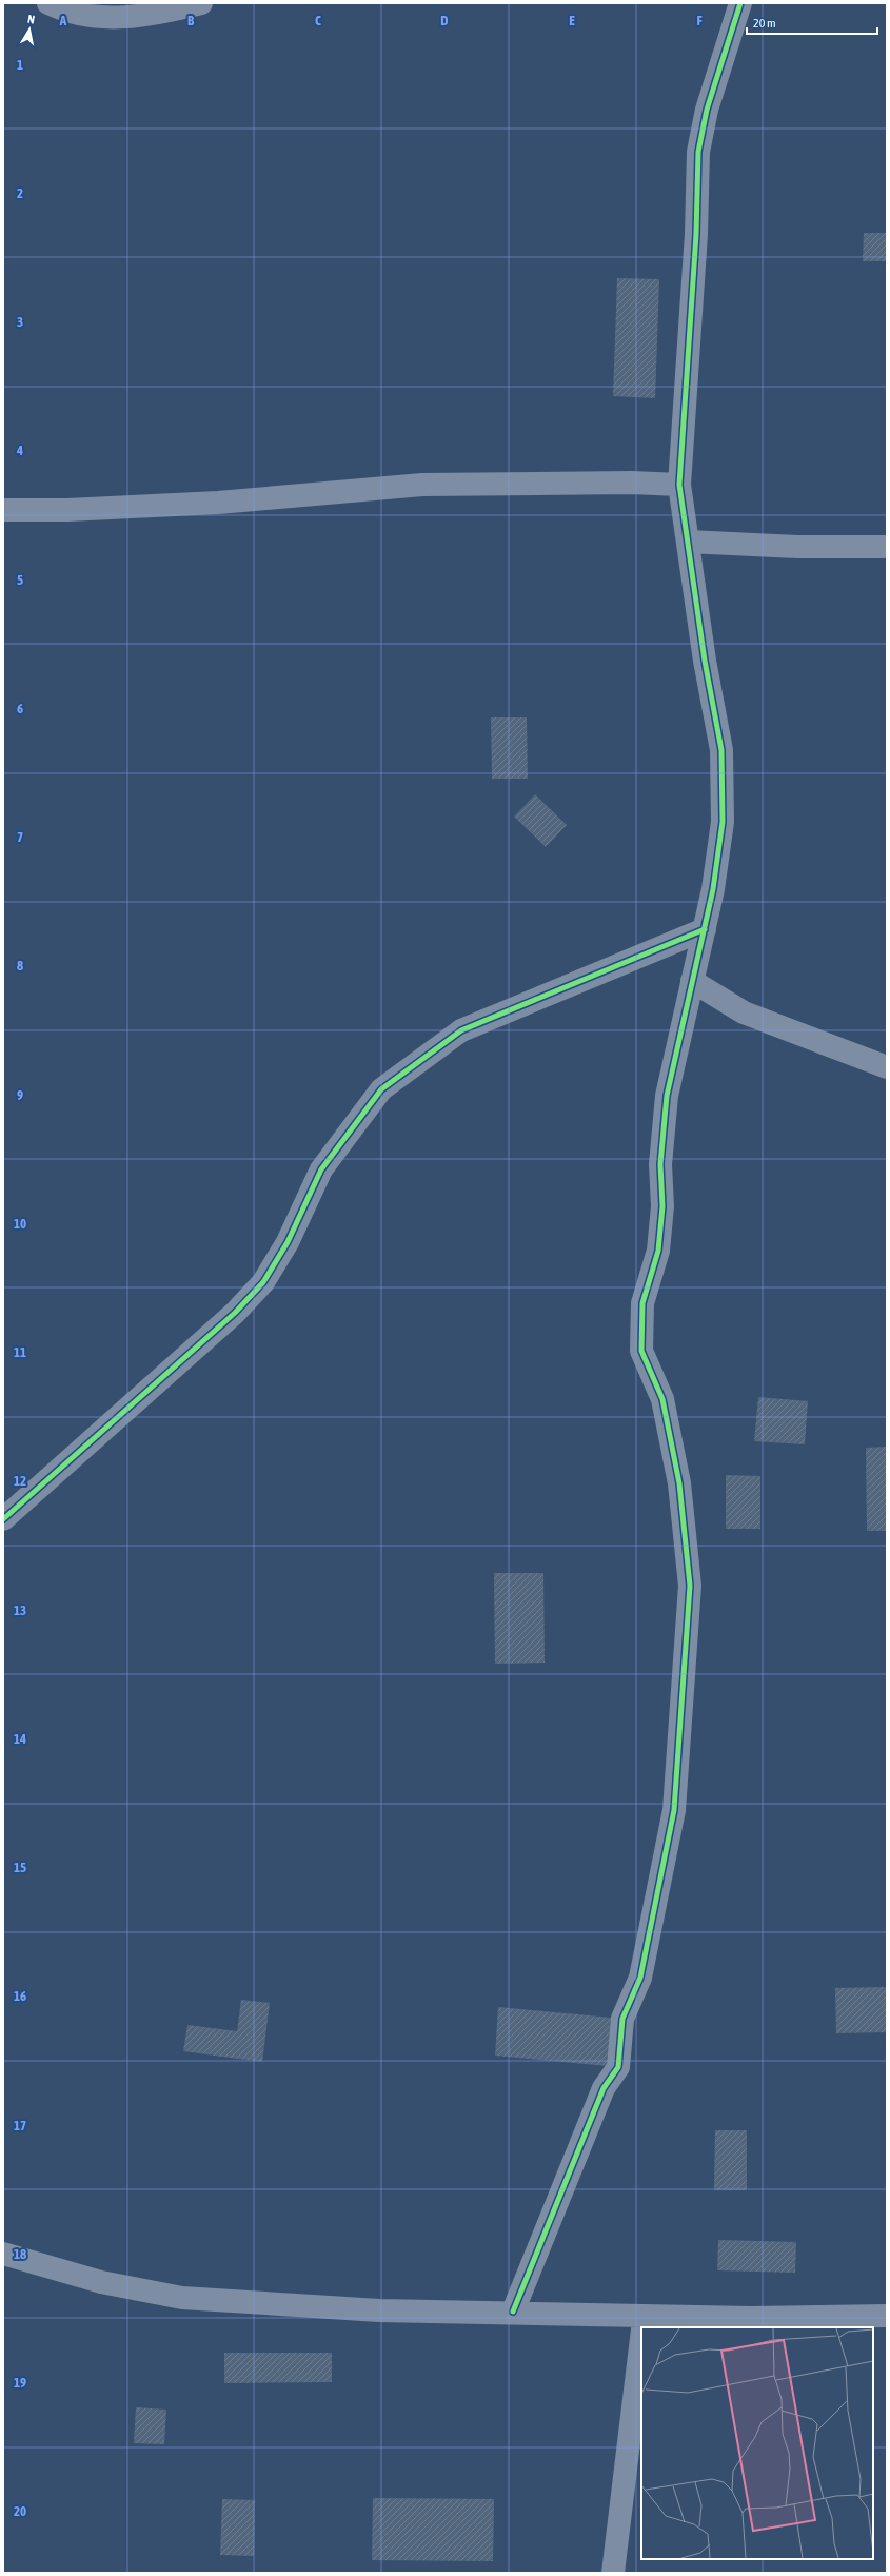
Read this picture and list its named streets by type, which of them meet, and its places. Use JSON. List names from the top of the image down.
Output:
{
  "scale_bar": "20 m",
  "north": "top",
  "grid": {
    "columns": [
      "A",
      "B",
      "C",
      "D",
      "E",
      "F"
    ],
    "rows": [
      "1",
      "2",
      "3",
      "4",
      "5",
      "6",
      "7",
      "8",
      "9",
      "10",
      "11",
      "12",
      "13",
      "14",
      "15",
      "16",
      "17",
      "18",
      "19",
      "20"
    ]
  }
}
